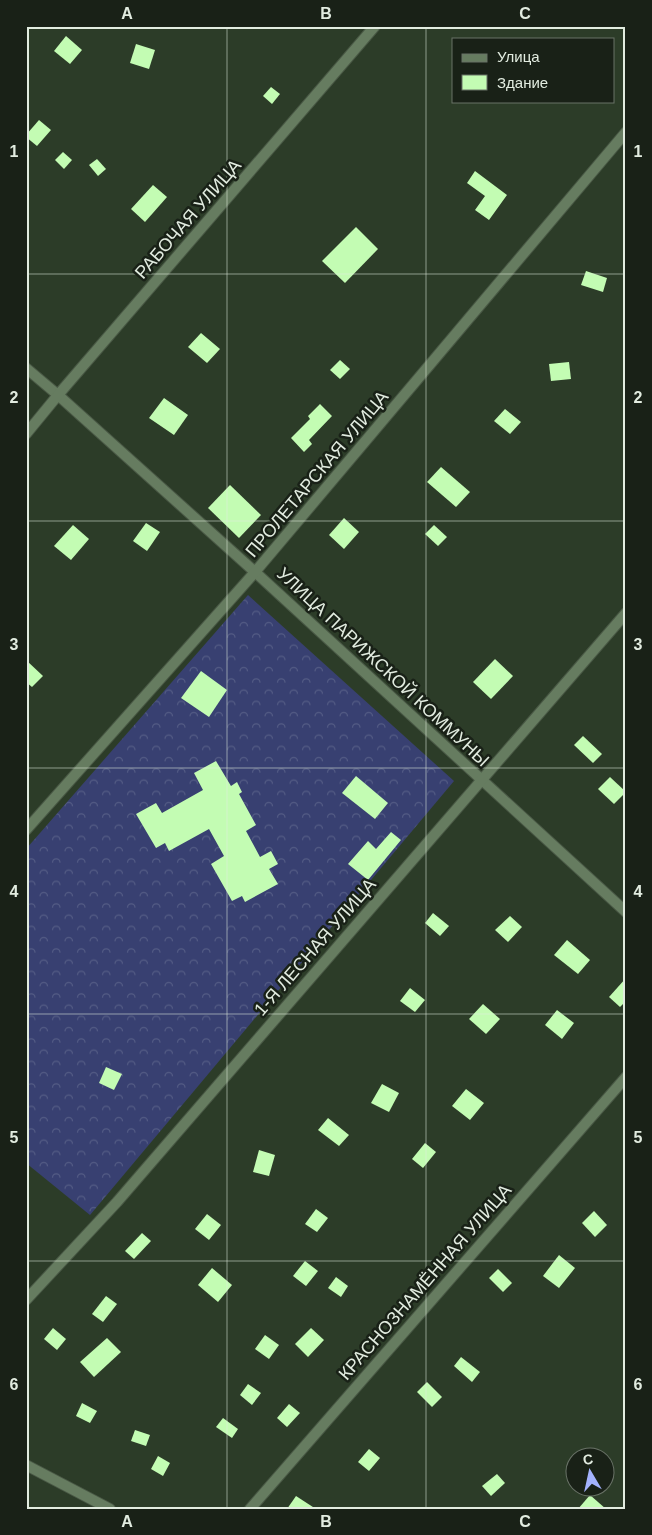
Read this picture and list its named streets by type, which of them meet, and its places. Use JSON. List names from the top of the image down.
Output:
{
  "streets": {
    "street": [
      "РАБОЧАЯ УЛИЦА",
      "ПРОЛЕТАРСКАЯ УЛИЦА",
      "УЛИЦА ПАРИЖСКОЙ КОММУНЫ",
      "1-Я ЛЕСНАЯ УЛИЦА",
      "КРАСНОЗНАМЁННАЯ УЛИЦА"
    ]
  },
  "crossings": [
    ["РАБОЧАЯ УЛИЦА", "УЛИЦА ПАРИЖСКОЙ КОММУНЫ"],
    ["ПРОЛЕТАРСКАЯ УЛИЦА", "УЛИЦА ПАРИЖСКОЙ КОММУНЫ"],
    ["УЛИЦА ПАРИЖСКОЙ КОММУНЫ", "1-Я ЛЕСНАЯ УЛИЦА"]
  ],
  "legend": ["Улица", "Здание"],
  "north": "top",
  "grid": {
    "columns": ["A", "B", "C"],
    "rows": [
      "1",
      "2",
      "3",
      "4",
      "5",
      "6"
    ]
  }
}
